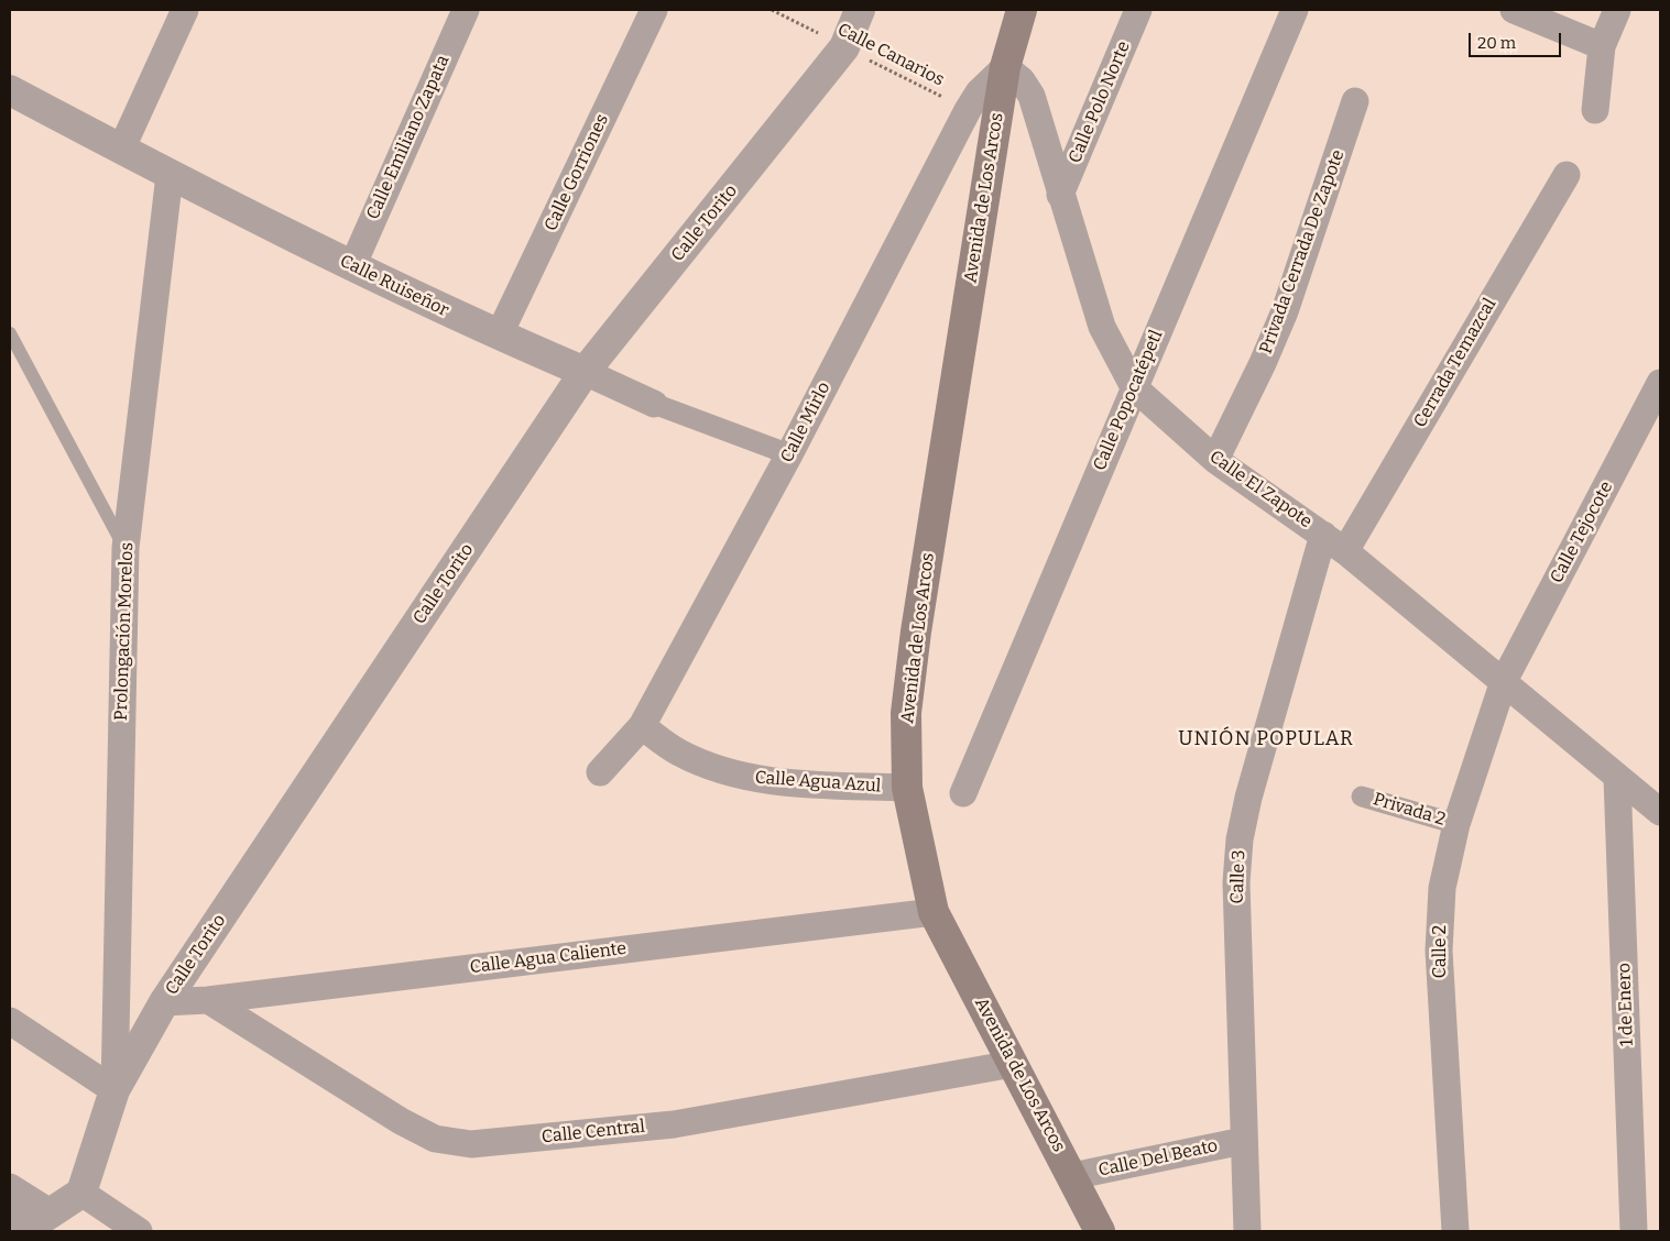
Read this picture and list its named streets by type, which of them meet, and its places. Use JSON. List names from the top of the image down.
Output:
{
  "streets": {
    "main road": ["Avenida de Los Arcos"],
    "street": [
      "Calle Polo Norte",
      "Calle Emiliano Zapata",
      "Calle Gorriones",
      "Calle Torito",
      "Privada Cerrada De Zapote",
      "Calle Ruiseñor",
      "Cerrada Temazcal",
      "Calle Popocatépetl",
      "Calle Mirlo",
      "Calle El Zapote",
      "Calle Tejocote",
      "Prolongación Morelos",
      "Calle Agua Azul",
      "Privada 2",
      "Calle 3",
      "Calle 2",
      "Calle Agua Caliente",
      "1 de Enero",
      "Calle Central",
      "Calle Del Beato"
    ],
    "path": ["Calle Canarios"]
  },
  "crossings": [
    ["Calle Canarios", "Calle Torito"],
    ["Calle Canarios", "Calle Mirlo"],
    ["Calle Polo Norte", "Calle El Zapote"],
    ["Calle Emiliano Zapata", "Calle Ruiseñor"],
    ["Calle Gorriones", "Calle Ruiseñor"],
    ["Avenida de Los Arcos", "Calle Mirlo"],
    ["Avenida de Los Arcos", "Calle El Zapote"],
    ["Avenida de Los Arcos", "Calle Agua Azul"],
    ["Avenida de Los Arcos", "Calle Agua Caliente"],
    ["Avenida de Los Arcos", "Calle Central"],
    ["Avenida de Los Arcos", "Calle Del Beato"],
    ["Calle Torito", "Calle Ruiseñor"],
    ["Calle Torito", "Prolongación Morelos"],
    ["Calle Torito", "Calle Agua Caliente"],
    ["Privada Cerrada De Zapote", "Calle El Zapote"],
    ["Calle Ruiseñor", "Calle Mirlo"],
    ["Calle Ruiseñor", "Prolongación Morelos"],
    ["Cerrada Temazcal", "Calle El Zapote"],
    ["Calle Popocatépetl", "Calle El Zapote"],
    ["Calle Mirlo", "Calle El Zapote"],
    ["Calle Mirlo", "Calle Agua Azul"],
    ["Calle El Zapote", "Calle Tejocote"],
    ["Calle El Zapote", "Calle 3"],
    ["Calle El Zapote", "Calle 2"],
    ["Calle El Zapote", "1 de Enero"],
    ["Calle Tejocote", "Calle 2"],
    ["Privada 2", "Calle 2"],
    ["Calle 3", "Calle Del Beato"],
    ["Calle Agua Caliente", "Calle Central"]
  ],
  "districts": ["UNIÓN POPULAR"],
  "scale_bar": "20 m"
}
